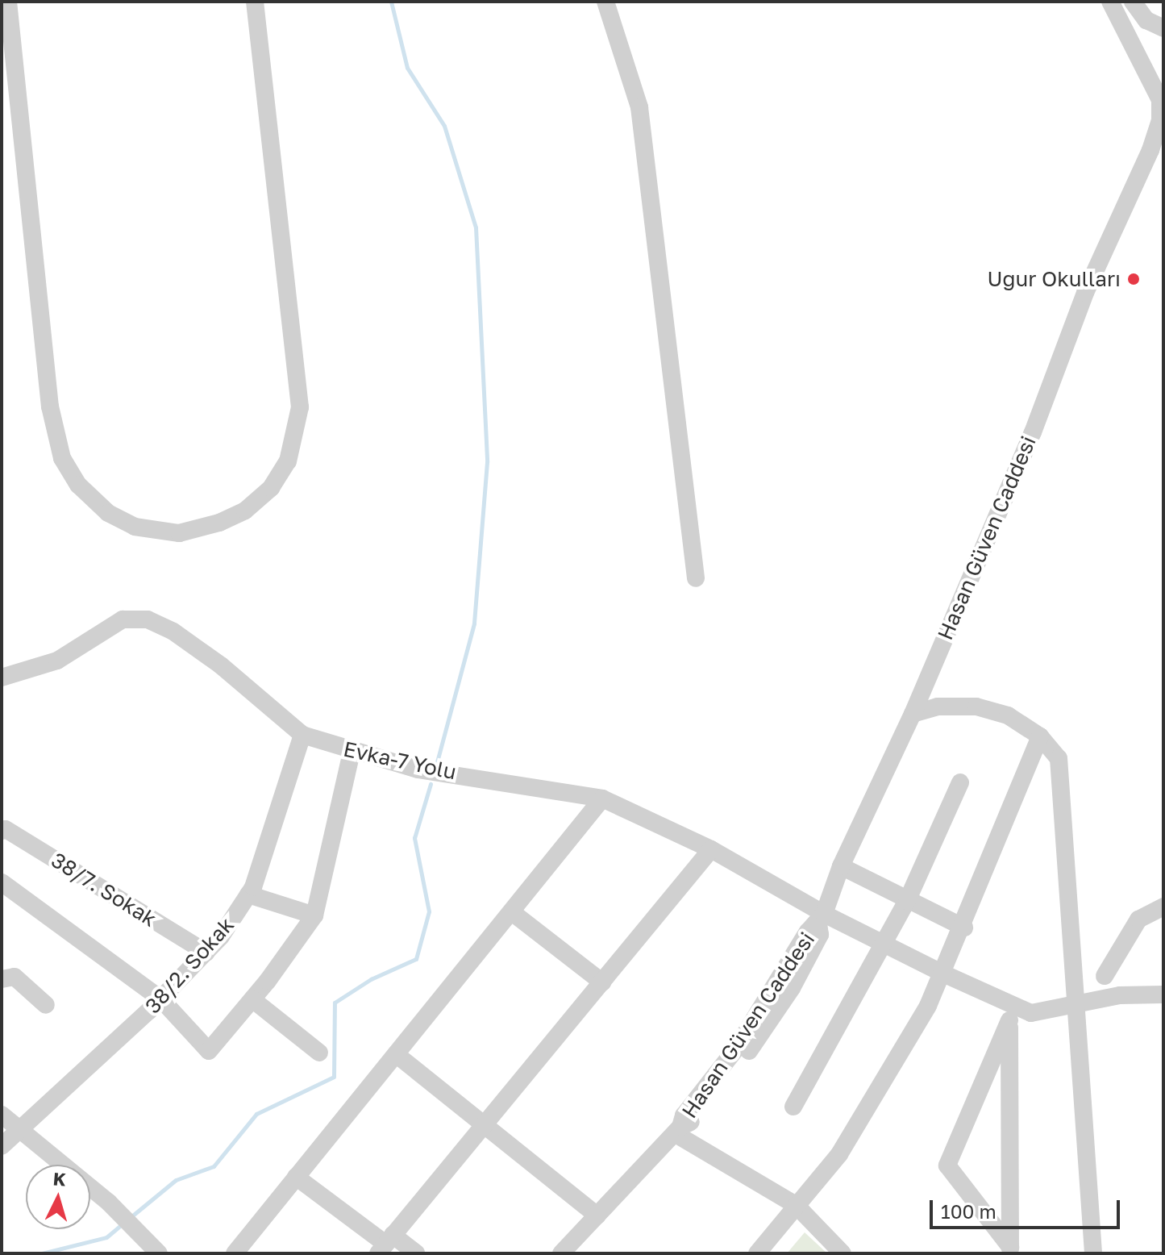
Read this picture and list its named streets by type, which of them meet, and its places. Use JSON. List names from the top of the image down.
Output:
{
  "streets": {
    "street": [
      "Hasan Güven Caddesi",
      "Evka-7 Yolu",
      "38/7. Sokak",
      "38/2. Sokak"
    ]
  },
  "crossings": [
    ["Hasan Güven Caddesi", "Evka-7 Yolu"],
    ["Evka-7 Yolu", "38/2. Sokak"],
    ["38/7. Sokak", "38/2. Sokak"]
  ],
  "places": ["Uğur Okulları"],
  "scale_bar": "100 m",
  "north": "top"
}
